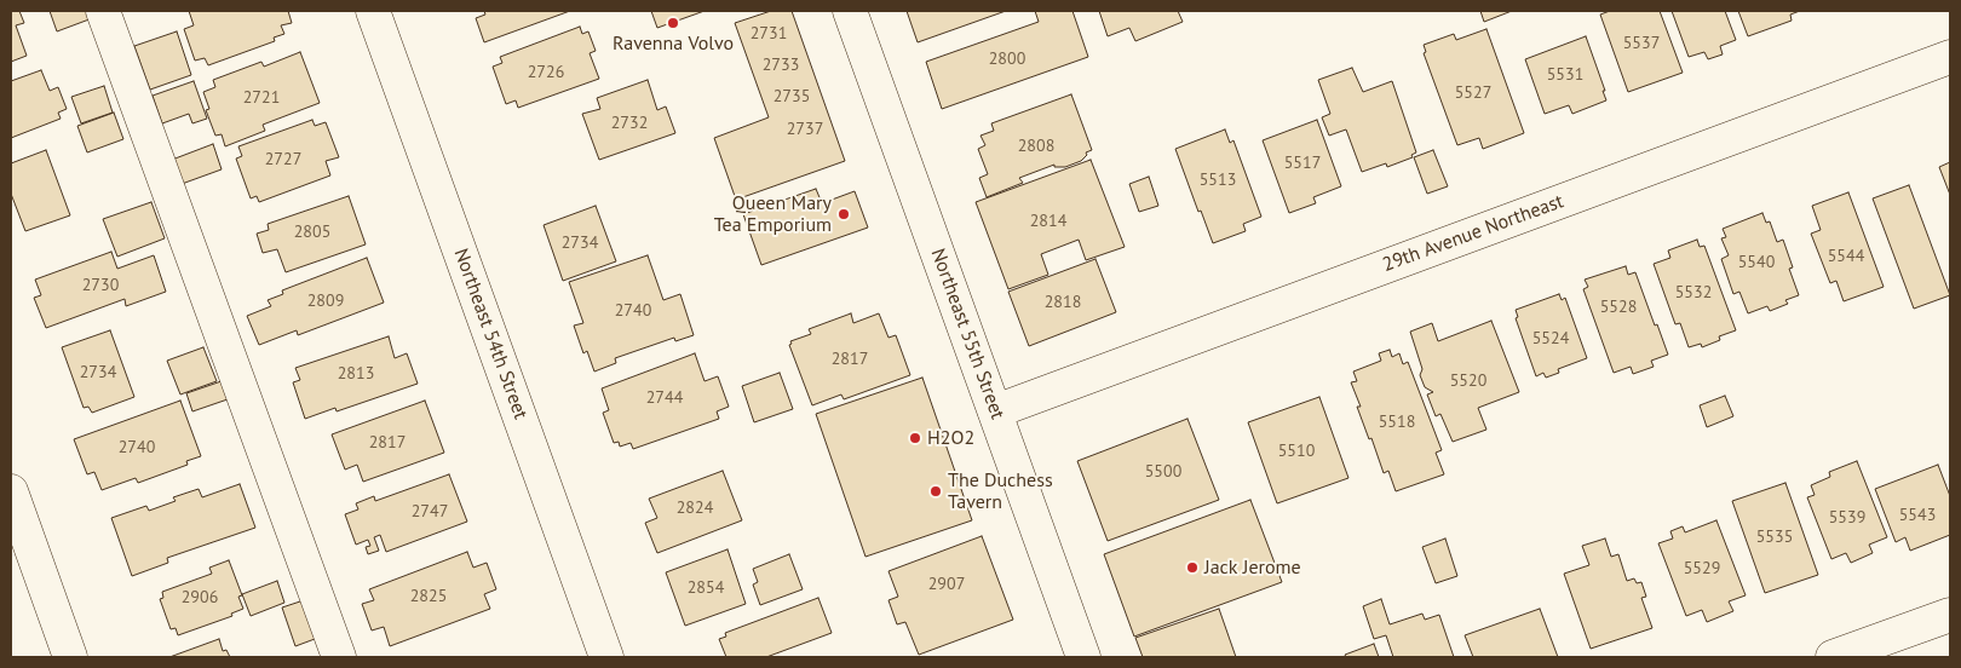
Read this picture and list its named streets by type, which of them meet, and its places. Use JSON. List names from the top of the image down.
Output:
{
  "streets": {
    "street": ["29th Avenue Northeast", "Northeast 54th Street", "Northeast 55th Street"]
  },
  "crossings": [
    ["29th Avenue Northeast", "Northeast 55th Street"]
  ],
  "places": [
    "Ravenna Volvo",
    "Queen Mary Tea Emporium",
    "H2O2",
    "The Duchess Tavern",
    "Jack Jerome"
  ],
  "house_numbers": [
    "2731",
    "5537",
    "2800",
    "2733",
    "2726",
    "5531",
    "5527",
    "2735",
    "2721",
    "2732",
    "2737",
    "2808",
    "2727",
    "5517",
    "5513",
    "2814",
    "2805",
    "2734",
    "5544",
    "5540",
    "2730",
    "5532",
    "2809",
    "2818",
    "5528",
    "2740",
    "5524",
    "2817",
    "2734",
    "2813",
    "5520",
    "2744",
    "5518",
    "2817",
    "2740",
    "5510",
    "5500",
    "2824",
    "2747",
    "5543",
    "5539",
    "5535",
    "5529",
    "2907",
    "2854",
    "2825",
    "2906"
  ]
}
